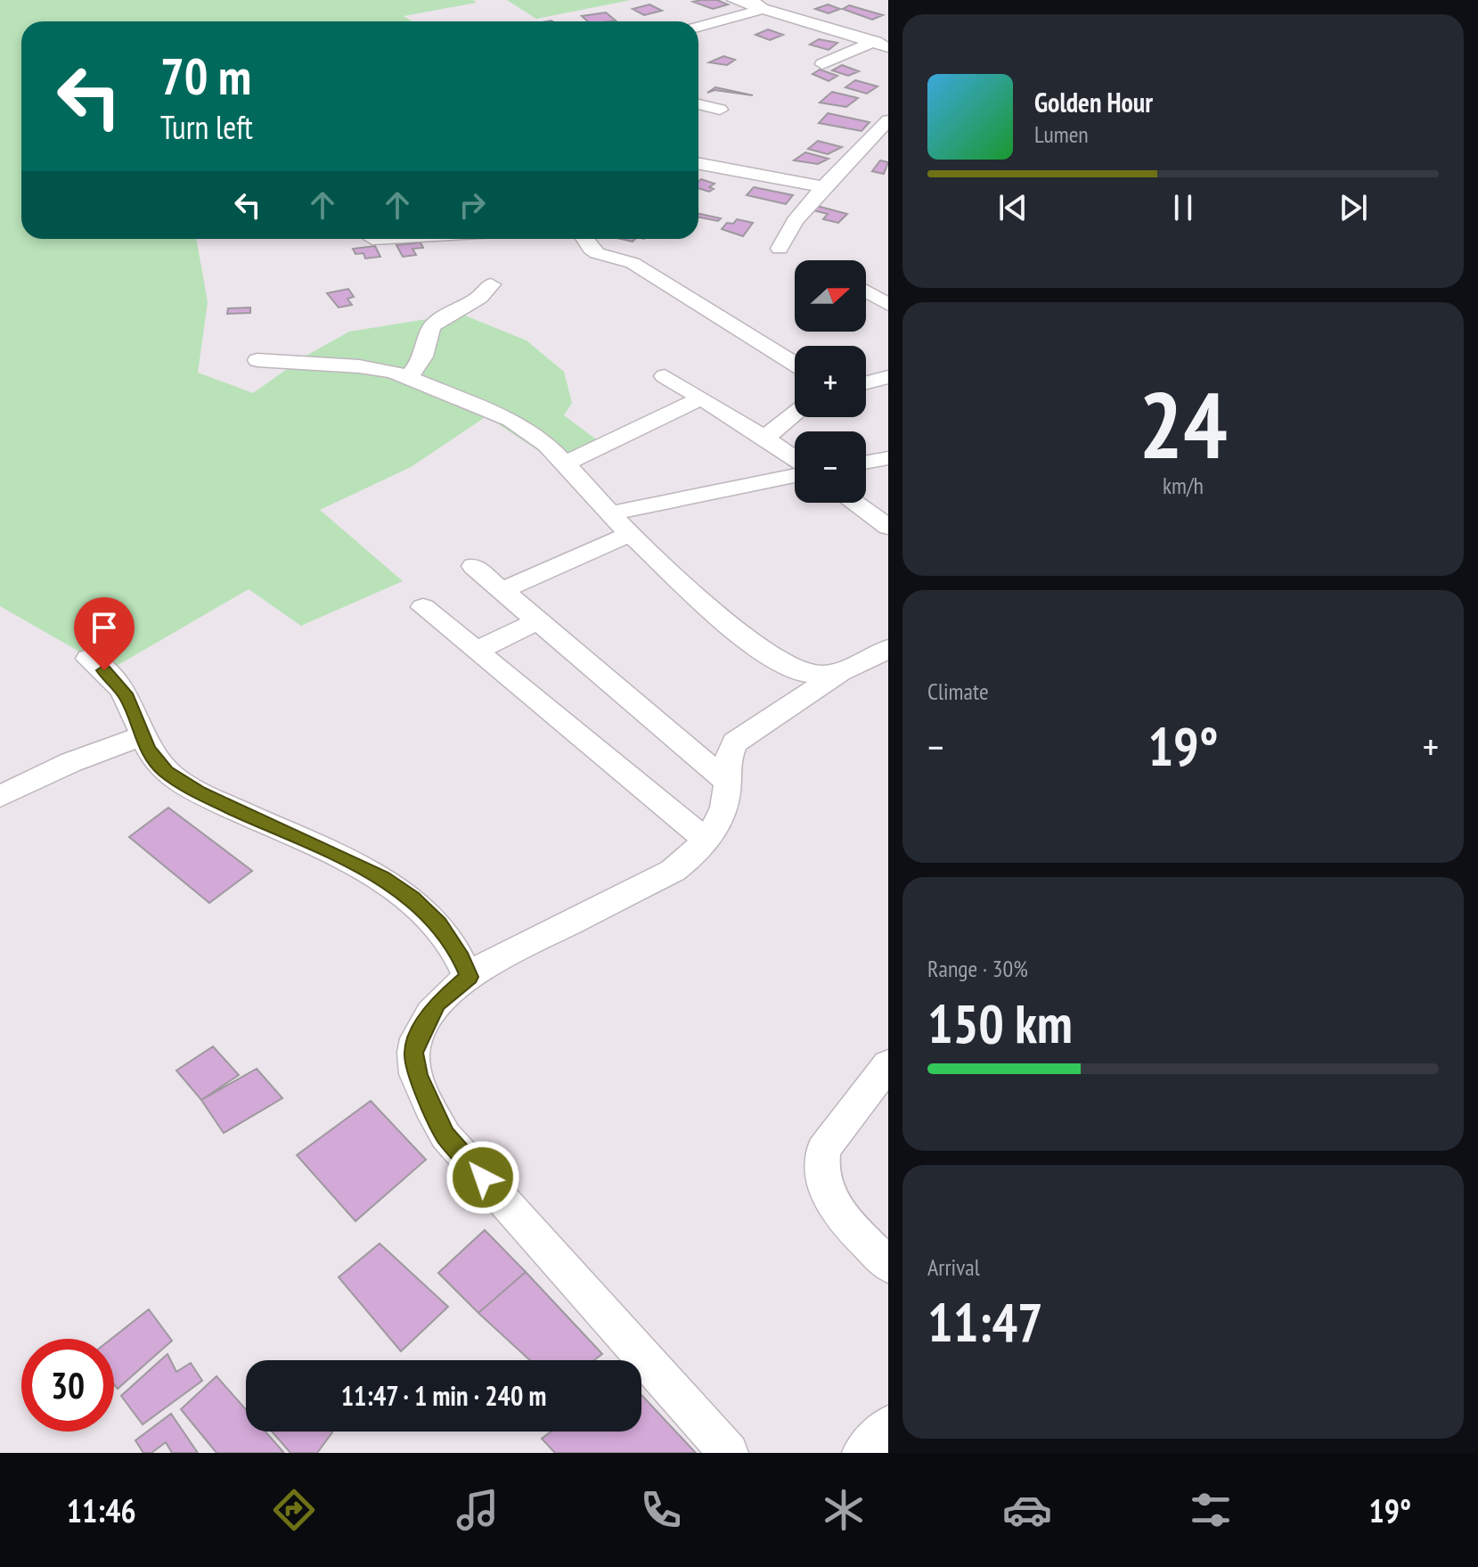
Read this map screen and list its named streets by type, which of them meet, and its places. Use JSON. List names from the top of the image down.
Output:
{
  "north": "right",
  "page": {
    "turn": ["70 m", "Turn left"],
    "song": ["Golden Hour", "Lumen"],
    "map_buttons": ["+", "−"],
    "tile": [
      ["24", "km/h"],
      "Climate",
      ["Range · 30%", "150 km"],
      ["Arrival", "11:47"]
    ],
    "heat": ["−", "19°", "+"],
    "limit": "30",
    "trip": "11:47 · 1 min · 240 m",
    "tabs": ["11:46", "19°"]
  }
}
